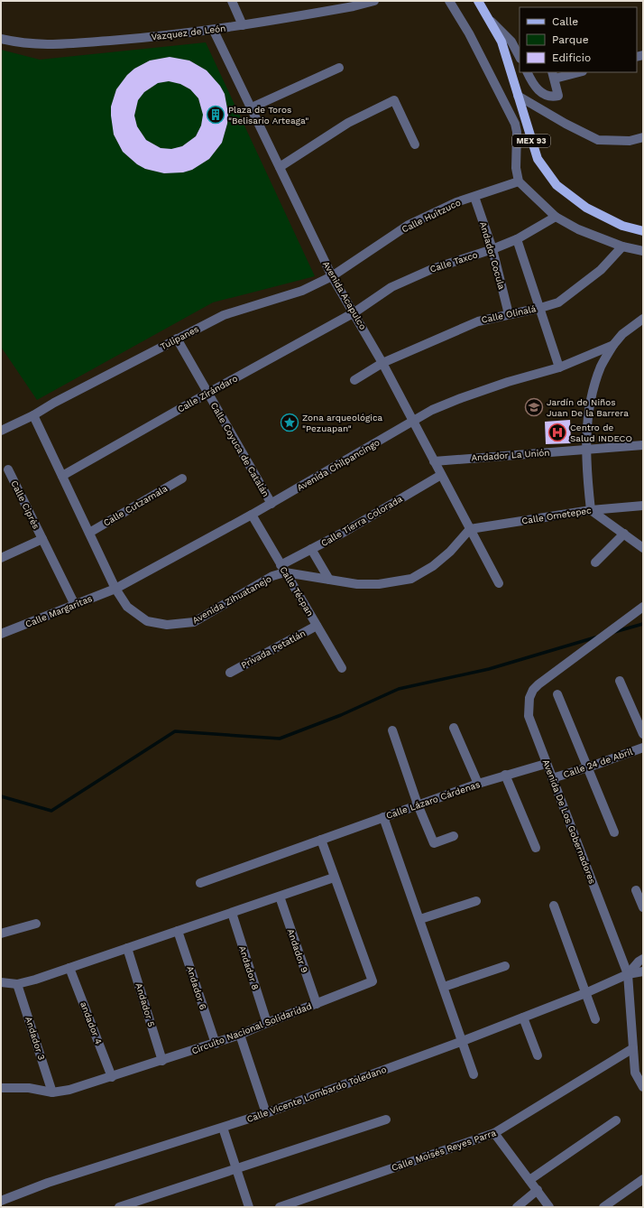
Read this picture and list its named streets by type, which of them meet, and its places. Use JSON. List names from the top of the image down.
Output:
{
  "streets": {
    "main road": ["MEX 93"],
    "street": [
      "Vazquez de León",
      "Calle Huitzuco",
      "Andador Cocula",
      "Calle Taxco",
      "Avenida Acapulco",
      "Calle Olinalá",
      "Tulipanes",
      "Calle Zirándaro",
      "Calle Coyuca de Catalán",
      "Andador La Unión",
      "Avenida Chilpancingo",
      "Calle Ciprés",
      "Calle Cutzamala",
      "Calle Ometepec",
      "Calle Tierra Colorada",
      "Calle Técpan",
      "Avenida Zihuatanejo",
      "Calle Margaritas",
      "Privada Petatlán",
      "Calle 24 de Abril",
      "Calle Lázaro Cárdenas",
      "Avenida De Los Gobernadores",
      "Andador 9",
      "Andador 8",
      "Andador 6",
      "Andador 5",
      "andador 4",
      "Circuito Nacional Solidaridad",
      "Andador 3",
      "Calle Vicente Lombardo Toledano",
      "Calle Moisés Reyes Parra"
    ]
  },
  "crossings": [
    ["Vazquez de León", "Avenida Acapulco"],
    ["Calle Huitzuco", "Andador Cocula"],
    ["Calle Huitzuco", "Avenida Acapulco"],
    ["Calle Huitzuco", "Tulipanes"],
    ["Andador Cocula", "Calle Taxco"],
    ["Andador Cocula", "Calle Olinalá"],
    ["Calle Taxco", "Avenida Acapulco"],
    ["Calle Taxco", "Calle Zirándaro"],
    ["Avenida Acapulco", "Calle Olinalá"],
    ["Avenida Acapulco", "Tulipanes"],
    ["Avenida Acapulco", "Calle Zirándaro"],
    ["Avenida Acapulco", "Andador La Unión"],
    ["Avenida Acapulco", "Avenida Chilpancingo"],
    ["Avenida Acapulco", "Calle Ometepec"],
    ["Avenida Acapulco", "Calle Tierra Colorada"],
    ["Avenida Acapulco", "Avenida Zihuatanejo"],
    ["Tulipanes", "Calle Coyuca de Catalán"],
    ["Tulipanes", "Avenida Zihuatanejo"],
    ["Calle Zirándaro", "Calle Coyuca de Catalán"],
    ["Calle Zirándaro", "Avenida Zihuatanejo"],
    ["Calle Coyuca de Catalán", "Avenida Chilpancingo"],
    ["Avenida Chilpancingo", "Calle Técpan"],
    ["Avenida Chilpancingo", "Avenida Zihuatanejo"],
    ["Avenida Chilpancingo", "Calle Margaritas"],
    ["Calle Ciprés", "Calle Margaritas"],
    ["Calle Cutzamala", "Avenida Zihuatanejo"],
    ["Calle Ometepec", "Avenida Zihuatanejo"],
    ["Calle Tierra Colorada", "Calle Técpan"],
    ["Calle Tierra Colorada", "Avenida Zihuatanejo"],
    ["Calle Técpan", "Avenida Zihuatanejo"],
    ["Calle Técpan", "Privada Petatlán"],
    ["Avenida Zihuatanejo", "Calle Margaritas"],
    ["Calle 24 de Abril", "Avenida De Los Gobernadores"],
    ["Calle Lázaro Cárdenas", "Avenida De Los Gobernadores"],
    ["Calle Lázaro Cárdenas", "Circuito Nacional Solidaridad"],
    ["Avenida De Los Gobernadores", "Calle Vicente Lombardo Toledano"],
    ["Avenida De Los Gobernadores", "Calle Moisés Reyes Parra"],
    ["Andador 9", "Circuito Nacional Solidaridad"],
    ["Andador 8", "Circuito Nacional Solidaridad"],
    ["Andador 6", "Circuito Nacional Solidaridad"],
    ["Andador 5", "Circuito Nacional Solidaridad"],
    ["andador 4", "Circuito Nacional Solidaridad"],
    ["Circuito Nacional Solidaridad", "Andador 3"]
  ],
  "places": {
    "building": ["Plaza de Toros \"Belisario Arteaga\""],
    "school or university": ["Jardín de Niños Juan De la Barrera"],
    "place": ["Zona arqueológica \"Pezuapan\""],
    "hospital": ["Centro de Salud INDECO"]
  },
  "legend": ["Calle", "Parque", "Edificio"]
}
